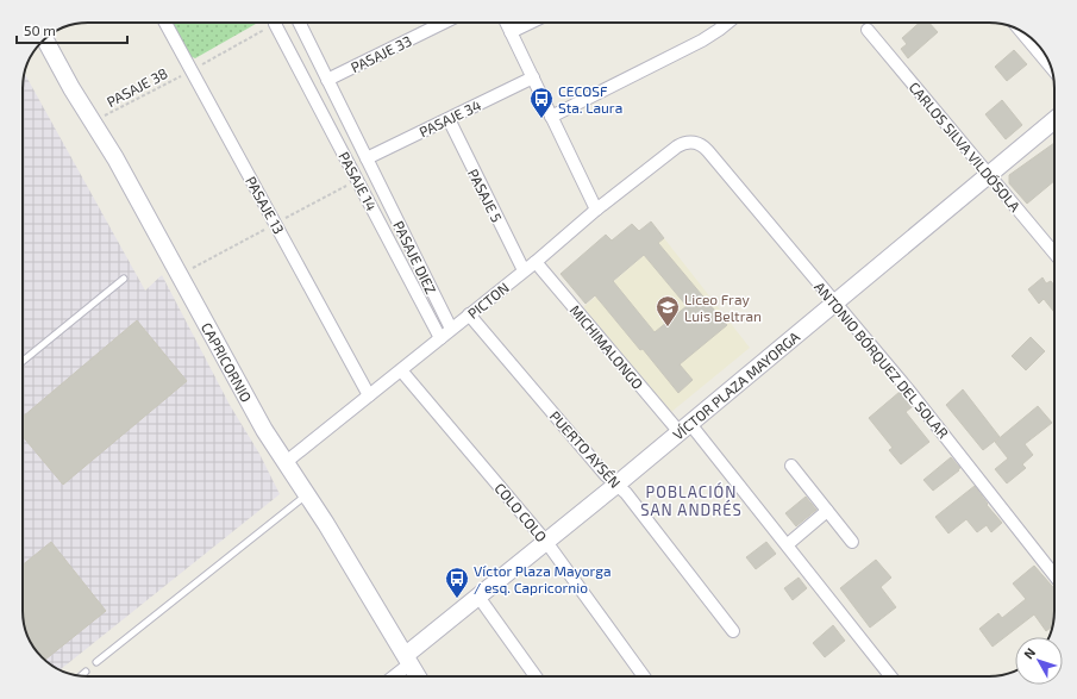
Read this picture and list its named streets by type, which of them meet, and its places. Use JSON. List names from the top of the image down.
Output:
{
  "streets": {
    "street": [
      "PASAJE 33",
      "PASAJE 34",
      "CARLOS SILVA VILDÓSOLA",
      "PASAJE 14",
      "PASAJE 5",
      "PASAJE 13",
      "PASAJE DIEZ",
      "PICTON",
      "MICHIMALONGO",
      "ANTONIO BÓRQUEZ DEL SOLAR",
      "CAPRICORNIO",
      "VÍCTOR PLAZA MAYORGA",
      "PUERTO AYSÉN",
      "COLO COLO"
    ],
    "path": ["PASAJE 38"]
  },
  "crossings": [
    ["PASAJE 33", "PASAJE 14"],
    ["PASAJE 38", "PASAJE 14"],
    ["PASAJE 38", "PASAJE 13"],
    ["PASAJE 38", "CAPRICORNIO"],
    ["PASAJE 34", "PASAJE 14"],
    ["PASAJE 34", "PASAJE 5"],
    ["PASAJE 34", "PASAJE DIEZ"],
    ["CARLOS SILVA VILDÓSOLA", "VÍCTOR PLAZA MAYORGA"],
    ["PASAJE 14", "PASAJE DIEZ"],
    ["PASAJE 14", "PICTON"],
    ["PASAJE 5", "PICTON"],
    ["PASAJE 13", "PICTON"],
    ["PASAJE DIEZ", "PICTON"],
    ["PICTON", "MICHIMALONGO"],
    ["PICTON", "ANTONIO BÓRQUEZ DEL SOLAR"],
    ["PICTON", "CAPRICORNIO"],
    ["PICTON", "PUERTO AYSÉN"],
    ["PICTON", "COLO COLO"],
    ["MICHIMALONGO", "VÍCTOR PLAZA MAYORGA"],
    ["ANTONIO BÓRQUEZ DEL SOLAR", "VÍCTOR PLAZA MAYORGA"],
    ["CAPRICORNIO", "VÍCTOR PLAZA MAYORGA"],
    ["VÍCTOR PLAZA MAYORGA", "PUERTO AYSÉN"],
    ["VÍCTOR PLAZA MAYORGA", "COLO COLO"]
  ],
  "districts": ["POBLACIÓN SAN ANDRÉS"],
  "places": {
    "bus stop": ["CECOSF Sta. Laura", "Víctor Plaza Mayorga / esq. Capricornio"],
    "school or university": ["Liceo Fray Luis Beltran"]
  },
  "scale_bar": "50 m",
  "north": "top left"
}
